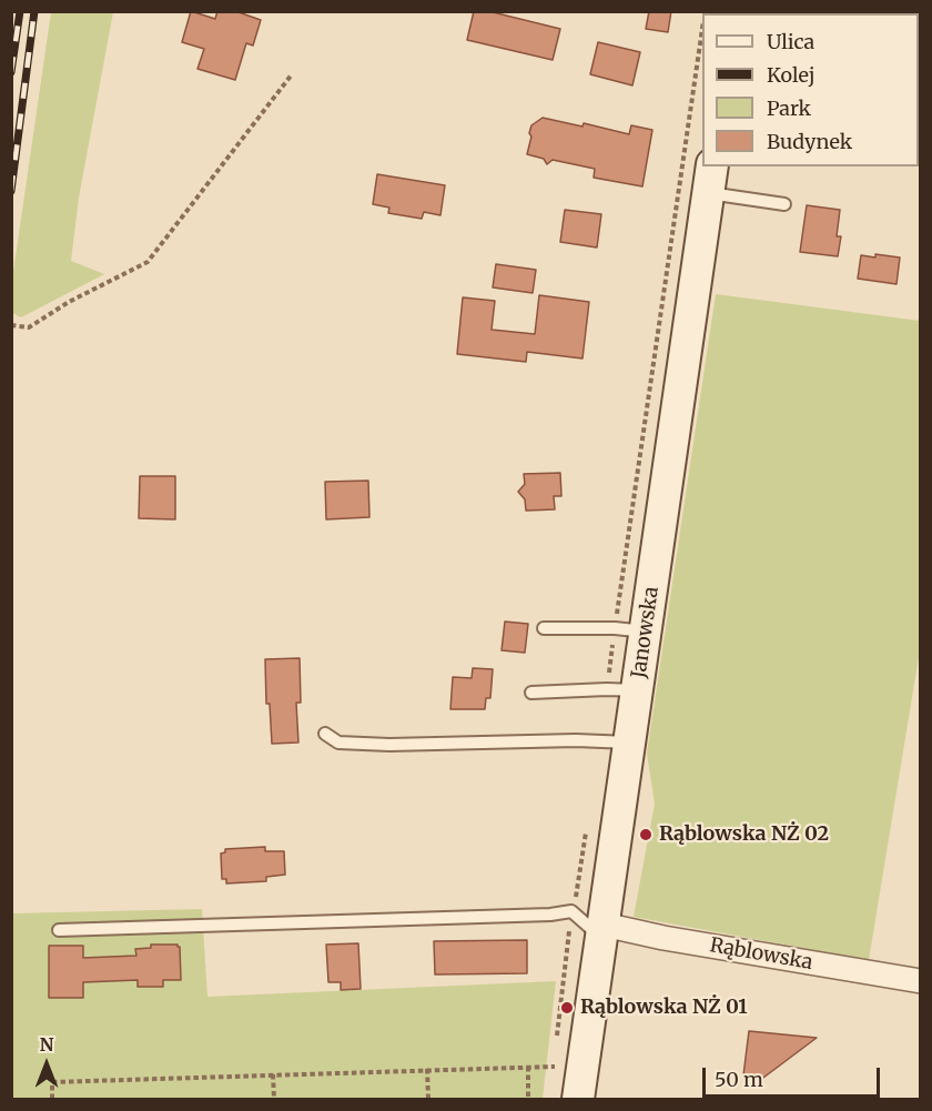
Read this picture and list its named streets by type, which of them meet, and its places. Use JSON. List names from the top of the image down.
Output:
{
  "streets": {
    "street": ["Janowska", "Rąblowska"]
  },
  "crossings": [
    ["Janowska", "Rąblowska"]
  ],
  "places": ["Rąblowska NŻ 02", "Rąblowska NŻ 01"],
  "legend": [
    "Ulica",
    "Kolej",
    "Park",
    "Budynek"
  ],
  "scale_bar": "50 m",
  "north": "top"
}
